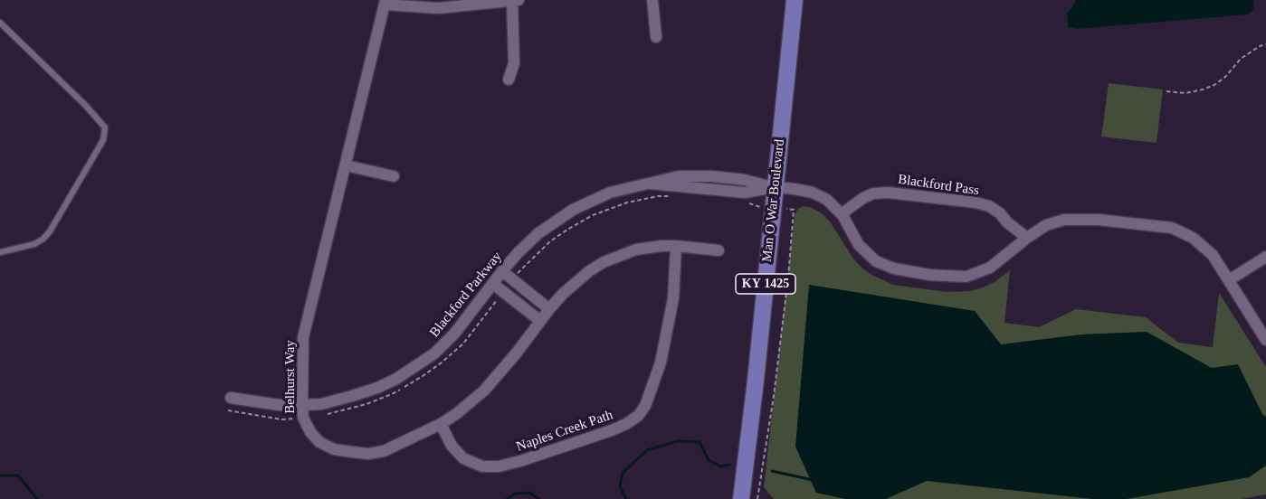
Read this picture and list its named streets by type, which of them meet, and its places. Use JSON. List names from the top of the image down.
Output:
{
  "streets": {
    "main road": ["Man O War Boulevard", "KY 1425"],
    "street": [
      "Blackford Pass",
      "Blackford Parkway",
      "Belhurst Way",
      "Naples Creek Path"
    ]
  },
  "crossings": [
    ["Blackford Pass", "Blackford Parkway"],
    ["Man O War Boulevard", "Blackford Parkway"],
    ["Blackford Parkway", "Belhurst Way"],
    ["Belhurst Way", "Naples Creek Path"]
  ]
}
